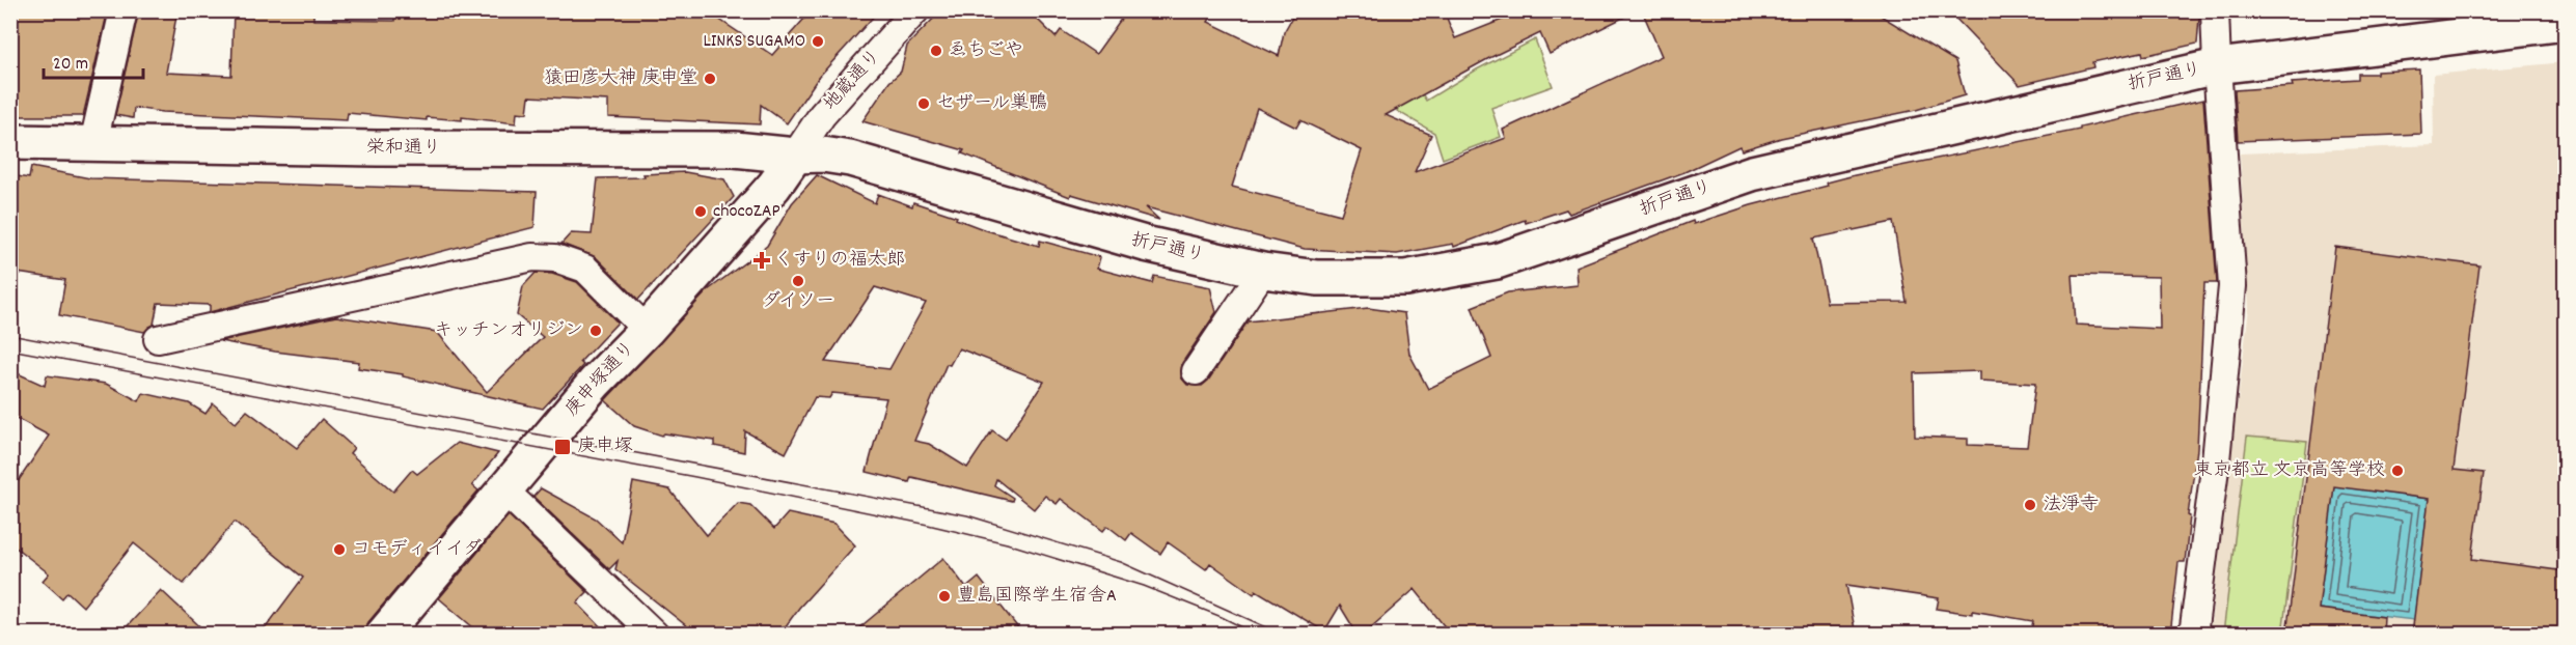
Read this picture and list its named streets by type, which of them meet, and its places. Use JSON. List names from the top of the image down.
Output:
{
  "streets": {
    "street": [
      "折戸通り",
      "地蔵通り",
      "栄和通り",
      "庚申塚通り"
    ]
  },
  "crossings": [
    ["折戸通り", "地蔵通り"],
    ["折戸通り", "栄和通り"],
    ["折戸通り", "庚申塚通り"],
    ["地蔵通り", "栄和通り"],
    ["地蔵通り", "庚申塚通り"],
    ["栄和通り", "庚申塚通り"]
  ],
  "places": {
    "other": [
      "LINKS SUGAMO",
      "ゑちごや",
      "猿田彦大神 庚申堂",
      "セザール巣鴨",
      "chocoZAP",
      "ダイソー",
      "キッチンオリジン",
      "東京都立 文京高等学校",
      "法淨寺",
      "コモディイイダ",
      "豊島国際学生宿舎A"
    ],
    "health": ["くすりの福太郎"],
    "transit": ["庚申塚"]
  },
  "scale_bar": "20 m"
}
